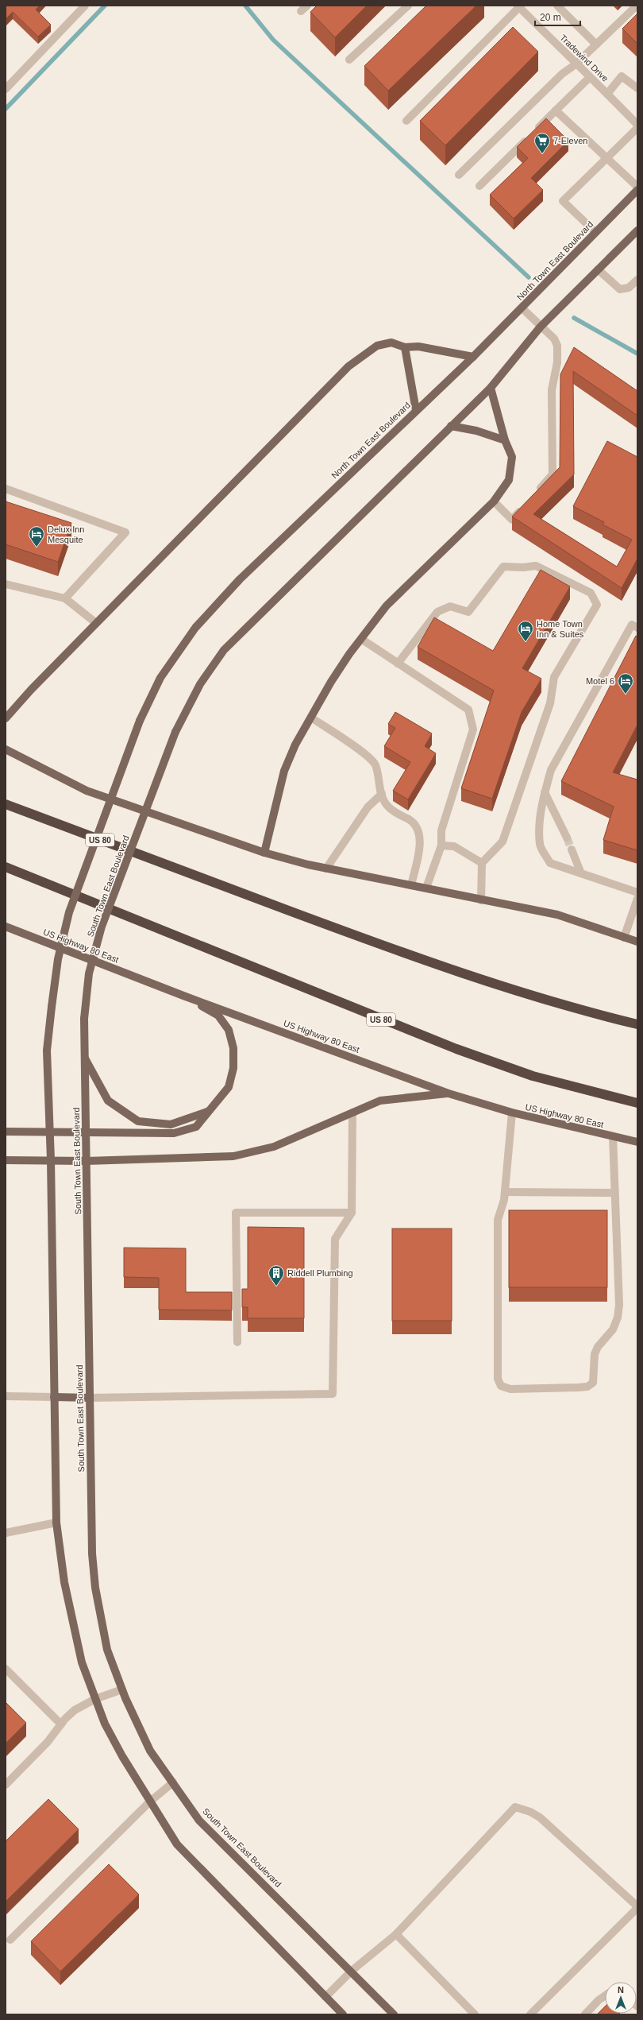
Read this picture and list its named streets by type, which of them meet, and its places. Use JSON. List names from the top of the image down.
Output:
{
  "streets": {
    "highway": ["US 80"],
    "main road": ["North Town East Boulevard", "South Town East Boulevard", "US Highway 80 East"],
    "street": ["Tradewind Drive"]
  },
  "places": {
    "supermarket": ["7-Eleven"],
    "hotel": ["Delux Inn Mesquite", "Home Town Inn & Suites", "Motel 6"],
    "building": ["Riddell Plumbing"]
  },
  "scale_bar": "20 m",
  "north": "top"
}
